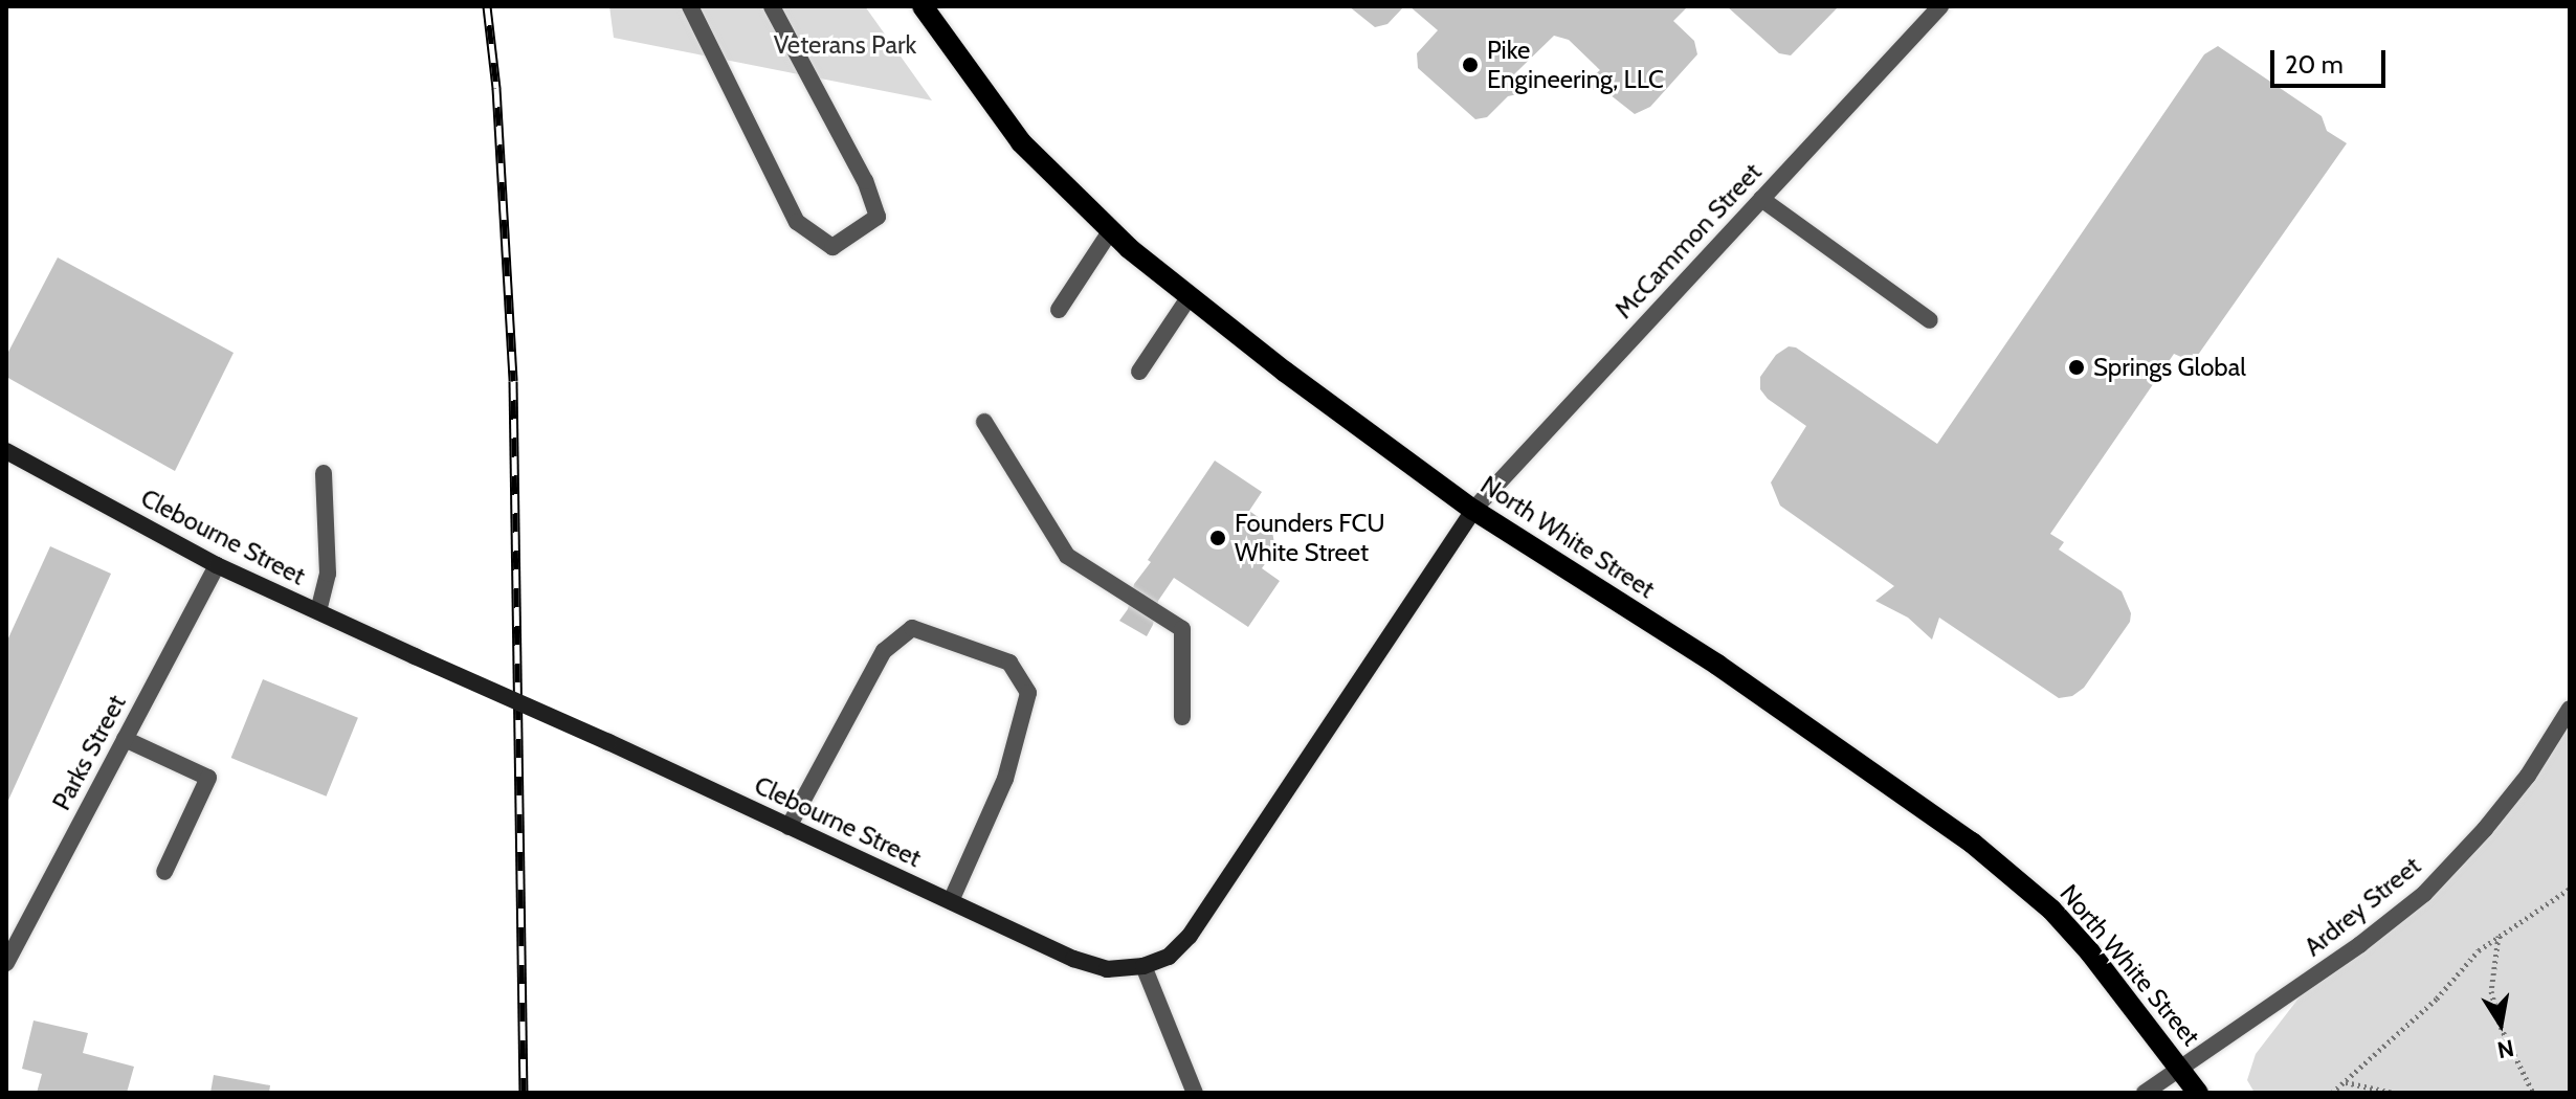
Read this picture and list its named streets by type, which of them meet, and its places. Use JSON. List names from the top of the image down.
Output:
{
  "streets": {
    "main road": ["Clebourne Street", "North White Street"],
    "street": ["McCammon Street", "Parks Street", "Ardrey Street"]
  },
  "crossings": [
    ["McCammon Street", "Clebourne Street"],
    ["McCammon Street", "North White Street"],
    ["Clebourne Street", "North White Street"],
    ["Clebourne Street", "Parks Street"],
    ["North White Street", "Ardrey Street"]
  ],
  "parks": ["Veterans Park"],
  "places": ["Pike Engineering, LLC", "Springs Global", "Founders FCU White Street"],
  "scale_bar": "20 m",
  "north": "bottom"
}
